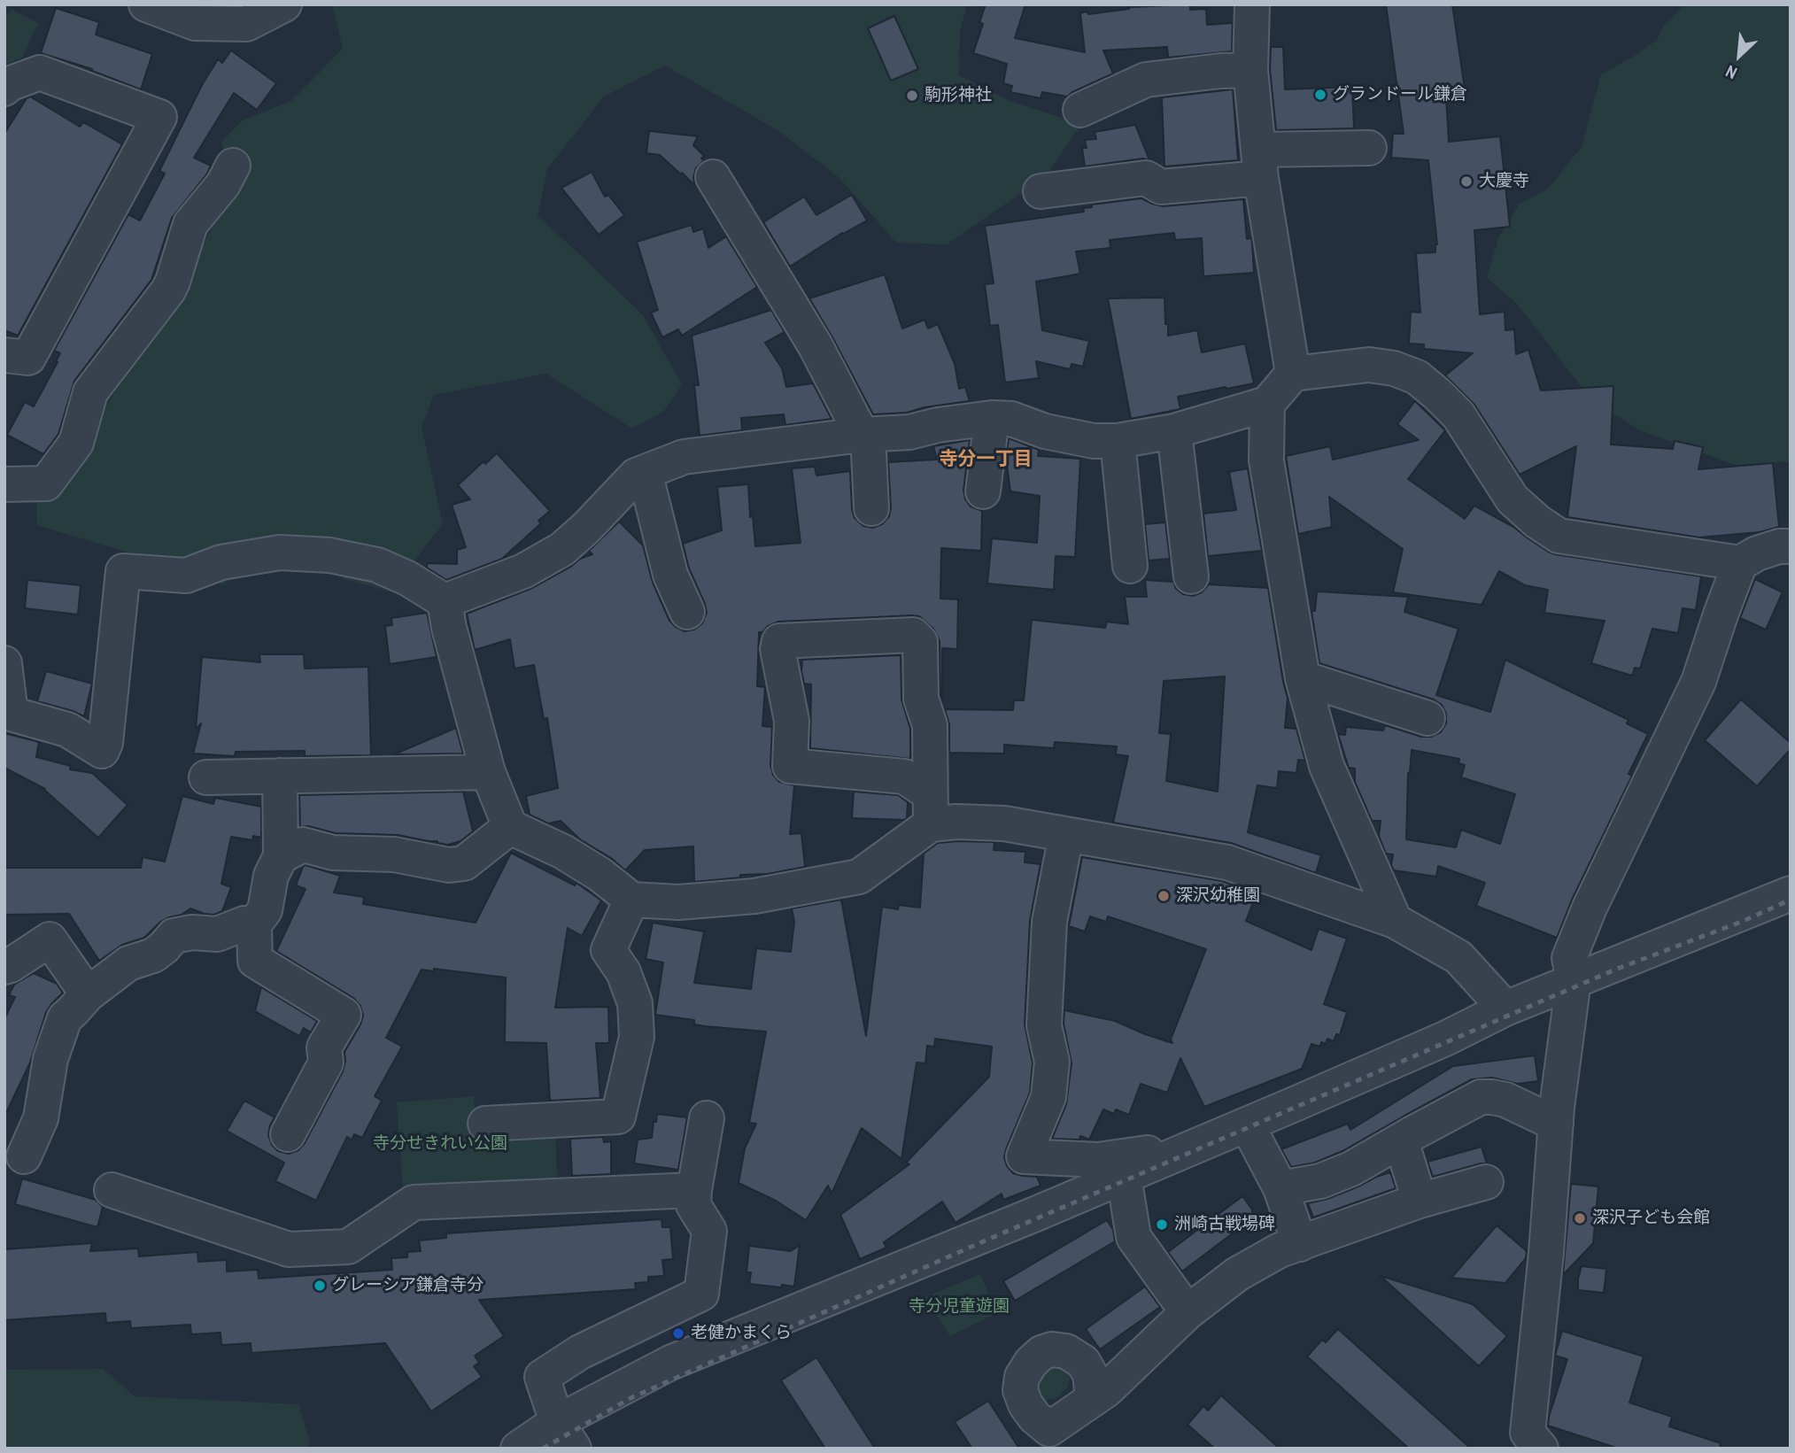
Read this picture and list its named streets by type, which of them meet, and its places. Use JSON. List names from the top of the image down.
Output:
{
  "districts": ["寺分一丁目"],
  "parks": ["寺分せきれい公園", "寺分児童遊園"],
  "places": [
    "グランドール鎌倉",
    "駒形神社",
    "大慶寺",
    "深沢幼稚園",
    "深沢子ども会館",
    "洲崎古戦場碑",
    "グレーシア鎌倉寺分",
    "老健かまくら"
  ],
  "north": "bottom left"
}
